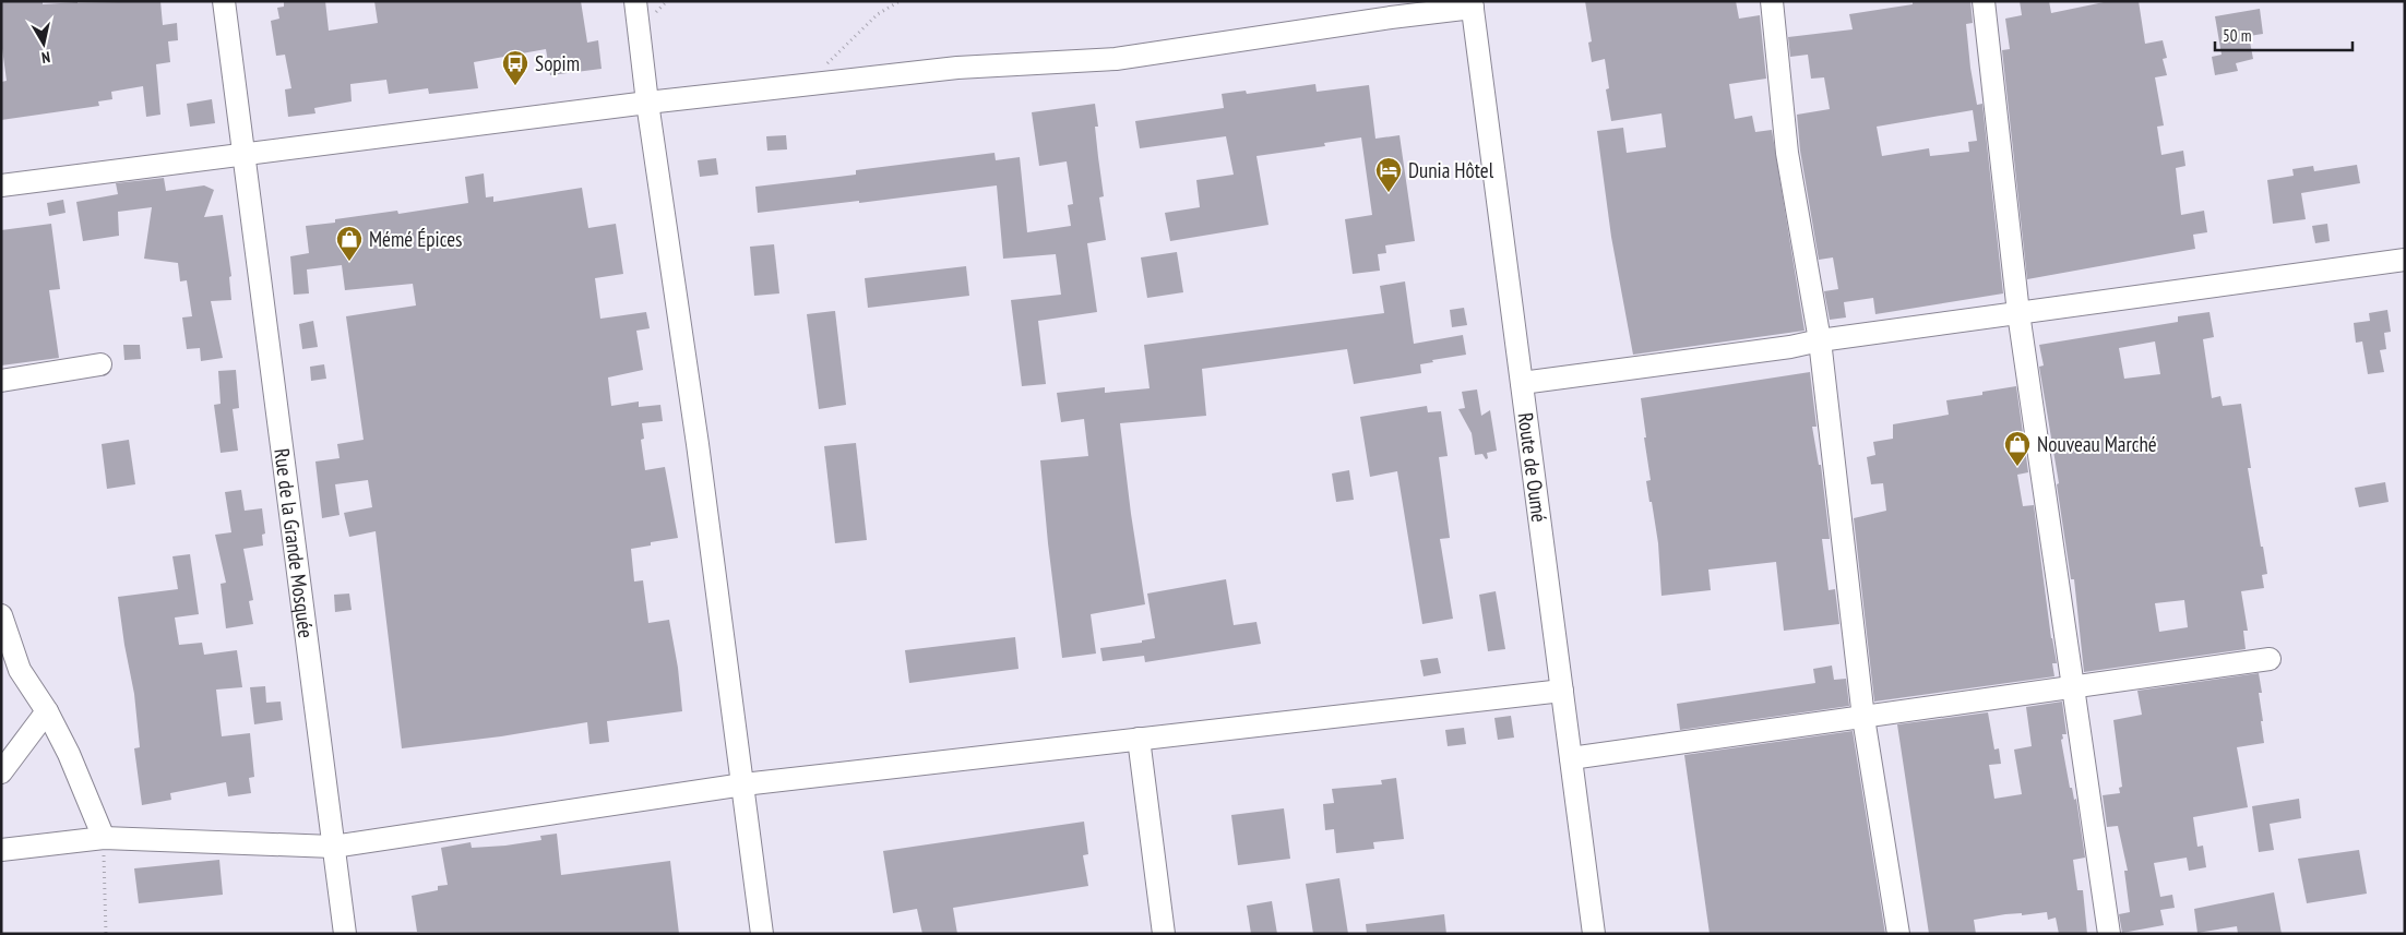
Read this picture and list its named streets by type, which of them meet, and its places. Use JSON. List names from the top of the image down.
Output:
{
  "streets": {
    "street": ["Route de Oumé", "Rue de la Grande Mosquée"]
  },
  "places": {
    "bus stop": ["Sopim"],
    "hotel": ["Dunia Hôtel"],
    "shop": ["Mémé Épices", "Nouveau Marché"]
  },
  "scale_bar": "50 m",
  "north": "bottom"
}
